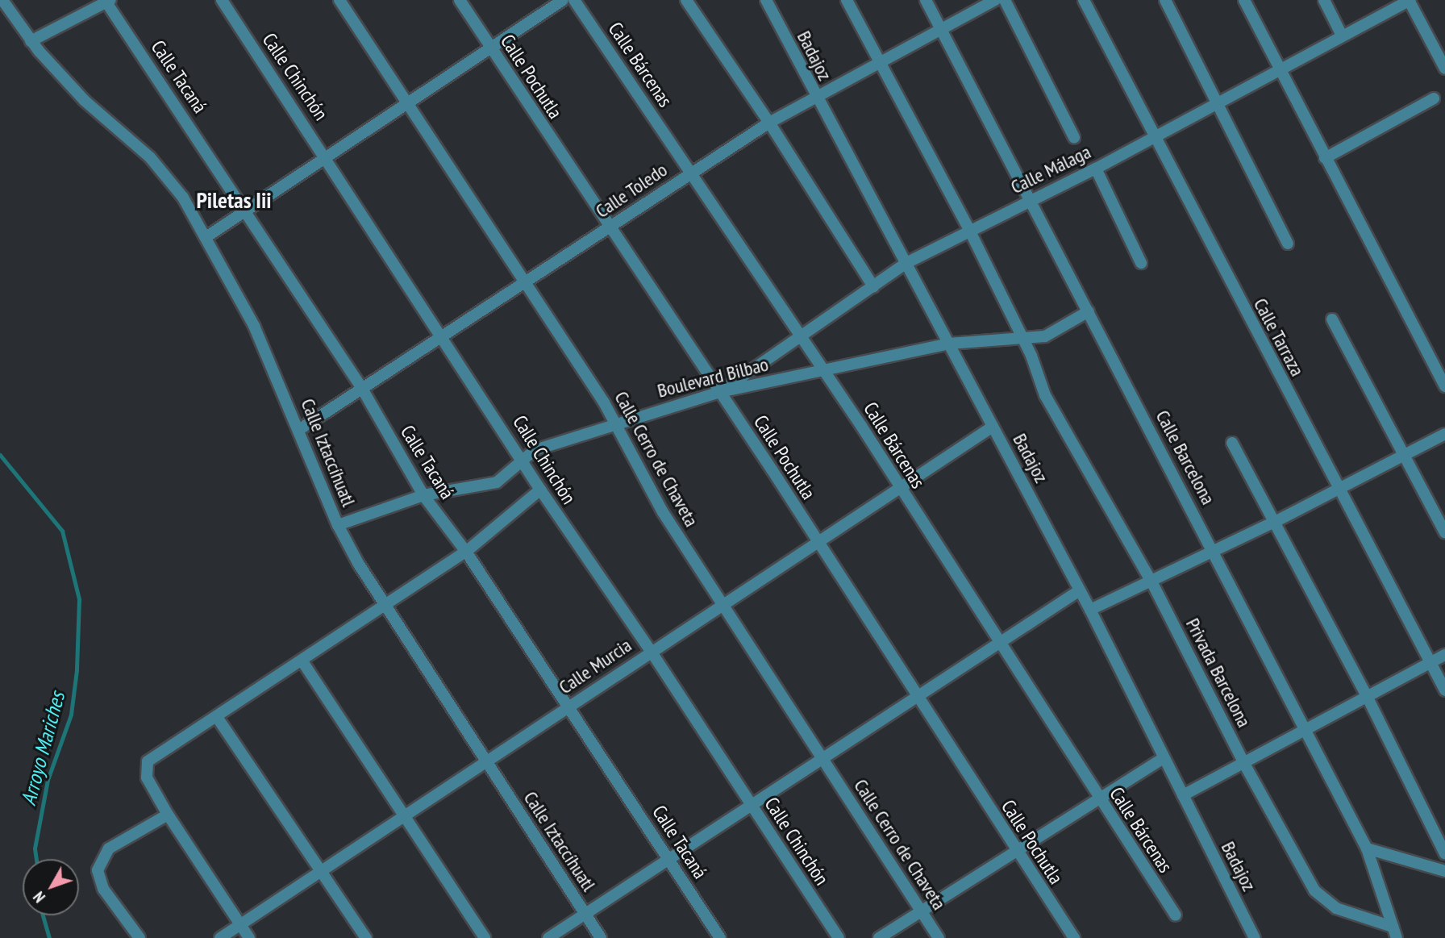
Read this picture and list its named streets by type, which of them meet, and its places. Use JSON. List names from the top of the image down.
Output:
{
  "streets": {
    "street": [
      "Badajoz",
      "Calle Bárcenas",
      "Calle Tacaná",
      "Calle Chinchón",
      "Calle Pochutla",
      "Calle Málaga",
      "Calle Toledo",
      "Calle Tarraza",
      "Boulevard Bilbao",
      "Calle Iztaccíhuatl",
      "Calle Barcelona",
      "Calle Cerro de Chaveta",
      "Calle Murcia",
      "Privada Barcelona"
    ]
  },
  "crossings": [
    ["Badajoz", "Calle Málaga"],
    ["Badajoz", "Calle Toledo"],
    ["Badajoz", "Boulevard Bilbao"],
    ["Badajoz", "Calle Murcia"],
    ["Calle Bárcenas", "Calle Málaga"],
    ["Calle Bárcenas", "Calle Toledo"],
    ["Calle Bárcenas", "Boulevard Bilbao"],
    ["Calle Bárcenas", "Calle Murcia"],
    ["Calle Tacaná", "Calle Toledo"],
    ["Calle Tacaná", "Boulevard Bilbao"],
    ["Calle Tacaná", "Calle Murcia"],
    ["Calle Chinchón", "Calle Toledo"],
    ["Calle Chinchón", "Boulevard Bilbao"],
    ["Calle Chinchón", "Calle Murcia"],
    ["Calle Pochutla", "Calle Málaga"],
    ["Calle Pochutla", "Calle Toledo"],
    ["Calle Pochutla", "Boulevard Bilbao"],
    ["Calle Pochutla", "Calle Murcia"],
    ["Calle Málaga", "Calle Tarraza"],
    ["Calle Málaga", "Boulevard Bilbao"],
    ["Calle Málaga", "Calle Barcelona"],
    ["Calle Toledo", "Calle Iztaccíhuatl"],
    ["Calle Toledo", "Calle Barcelona"],
    ["Calle Toledo", "Calle Cerro de Chaveta"],
    ["Boulevard Bilbao", "Calle Iztaccíhuatl"],
    ["Boulevard Bilbao", "Calle Barcelona"],
    ["Boulevard Bilbao", "Calle Cerro de Chaveta"],
    ["Boulevard Bilbao", "Privada Barcelona"],
    ["Calle Iztaccíhuatl", "Calle Murcia"],
    ["Calle Barcelona", "Privada Barcelona"],
    ["Calle Cerro de Chaveta", "Calle Murcia"]
  ],
  "districts": ["Piletas Iii"],
  "water": ["Arroyo Mariches"],
  "north": "bottom left"
}
